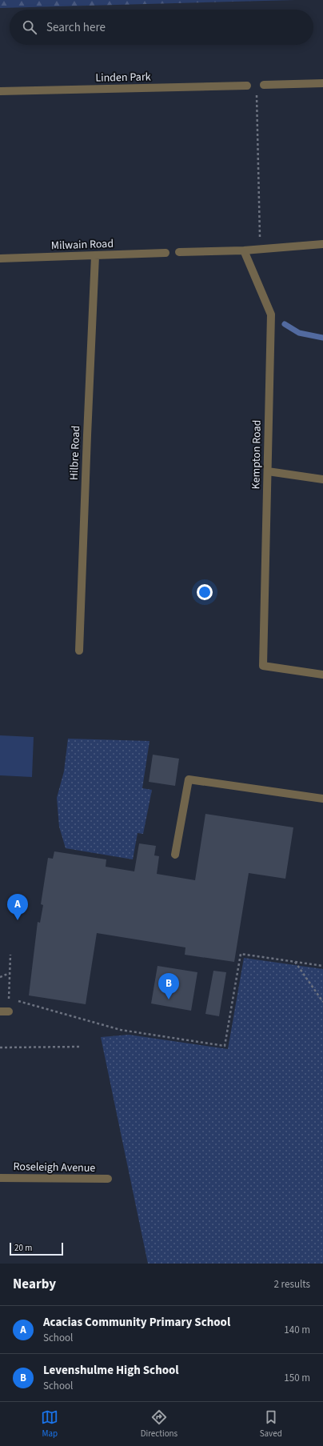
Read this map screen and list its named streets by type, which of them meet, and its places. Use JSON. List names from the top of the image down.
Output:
{
  "streets": {
    "street": [
      "Linden Park",
      "Milwain Road",
      "Hilbre Road",
      "Kempton Road",
      "Roseleigh Avenue"
    ]
  },
  "crossings": [
    ["Milwain Road", "Hilbre Road"]
  ],
  "scale_bar": "20 m",
  "page": {
    "search": "Search here",
    "pins": ["A", "B"],
    "scale": "20 m",
    "heading": ["Nearby", "2 results"],
    "list": [
      {
        "mark": "A",
        "name": "Acacias Community Primary School",
        "note": "School",
        "value": "140 m"
      },
      {
        "mark": "B",
        "name": "Levenshulme High School",
        "note": "School",
        "value": "150 m"
      }
    ],
    "nav": ["Map", "Directions", "Saved"]
  }
}
